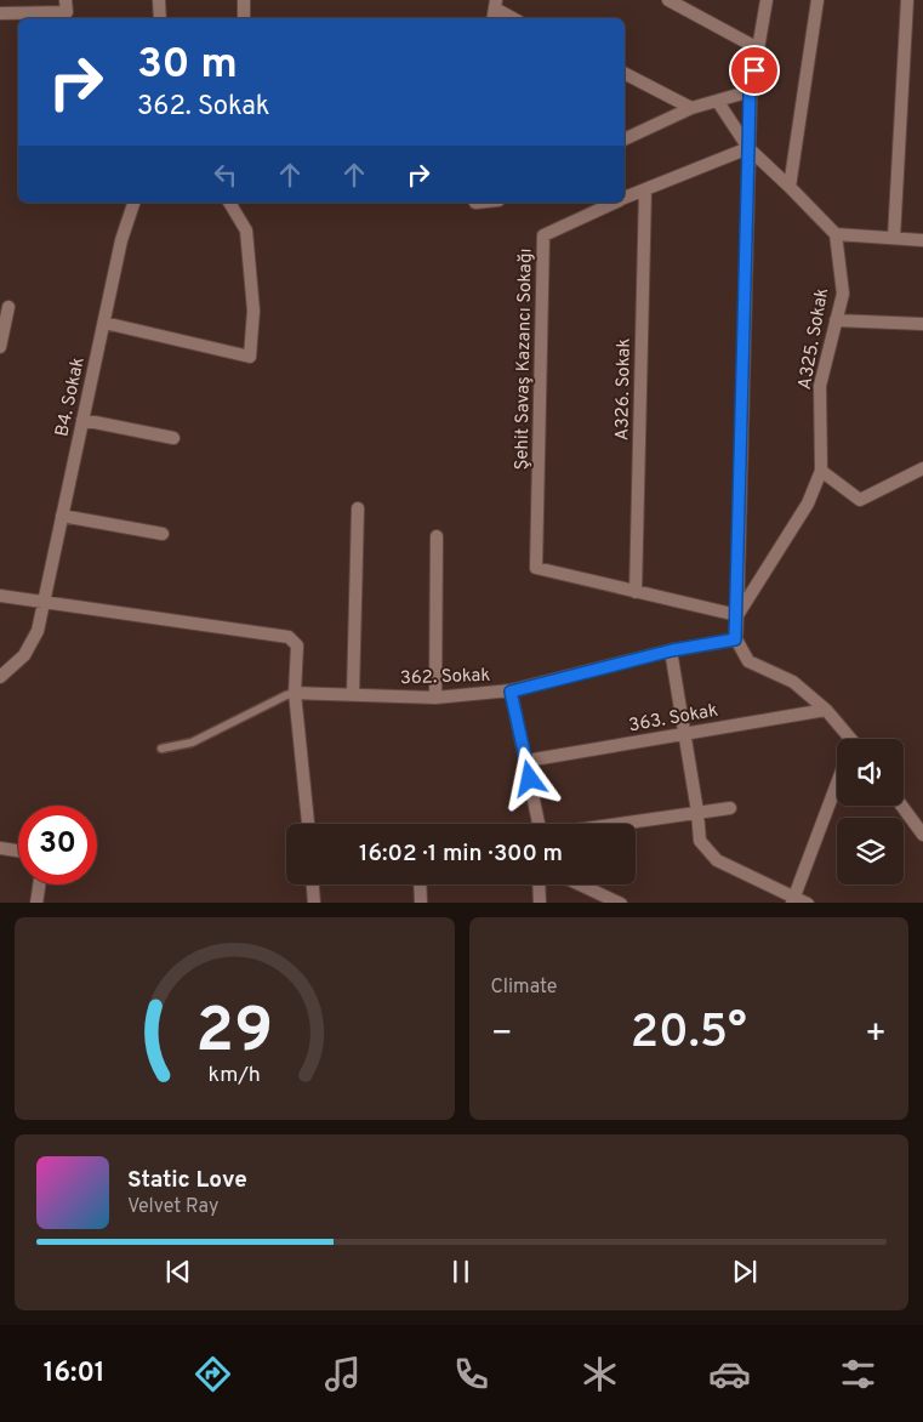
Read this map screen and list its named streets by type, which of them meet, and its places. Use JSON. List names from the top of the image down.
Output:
{
  "streets": {
    "street": [
      "A325. Sokak",
      "Şehit Savaş Kazancı Sokağı",
      "A326. Sokak",
      "B4. Sokak",
      "362. Sokak",
      "363. Sokak"
    ]
  },
  "crossings": [
    ["A325. Sokak", "362. Sokak"],
    ["Şehit Savaş Kazancı Sokağı", "A326. Sokak"]
  ],
  "page": {
    "turn": ["30 m", "362. Sokak"],
    "limit": "30",
    "trip": "16:02 · 1 min · 300 m",
    "tile": "Climate",
    "heat": ["−", "20.5°", "+"],
    "song": ["Static Love", "Velvet Ray"],
    "tabs": "16:01",
    "gauge": ["29", "km/h"]
  }
}
